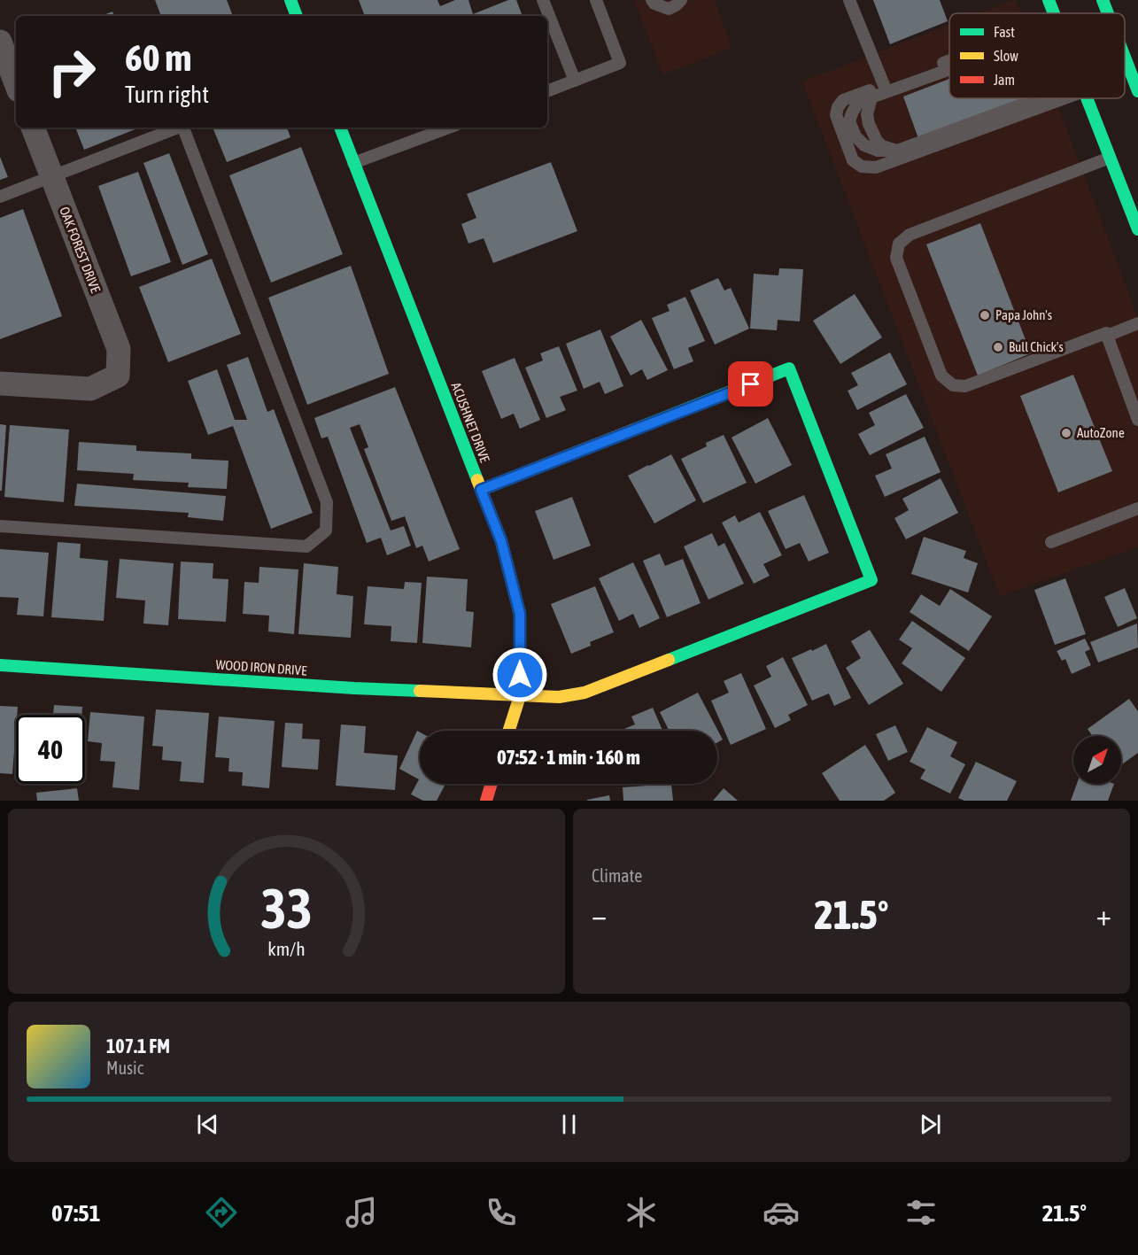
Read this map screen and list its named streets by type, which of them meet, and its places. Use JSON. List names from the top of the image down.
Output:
{
  "streets": {
    "street": ["OAK FOREST DRIVE", "ACUSHNET DRIVE", "WOOD IRON DRIVE"]
  },
  "crossings": [
    ["ACUSHNET DRIVE", "WOOD IRON DRIVE"]
  ],
  "places": ["Papa John's", "Bull Chick's", "AutoZone"],
  "legend": ["Fast", "Slow", "Jam"],
  "north": "top right",
  "page": {
    "turn": ["60 m", "Turn right"],
    "limit": "40",
    "trip": "07:52 · 1 min · 160 m",
    "tile": "Climate",
    "heat": ["−", "21.5°", "+"],
    "song": ["107.1 FM", "Music"],
    "tabs": ["07:51", "21.5°"],
    "gauge": ["33", "km/h"]
  }
}
